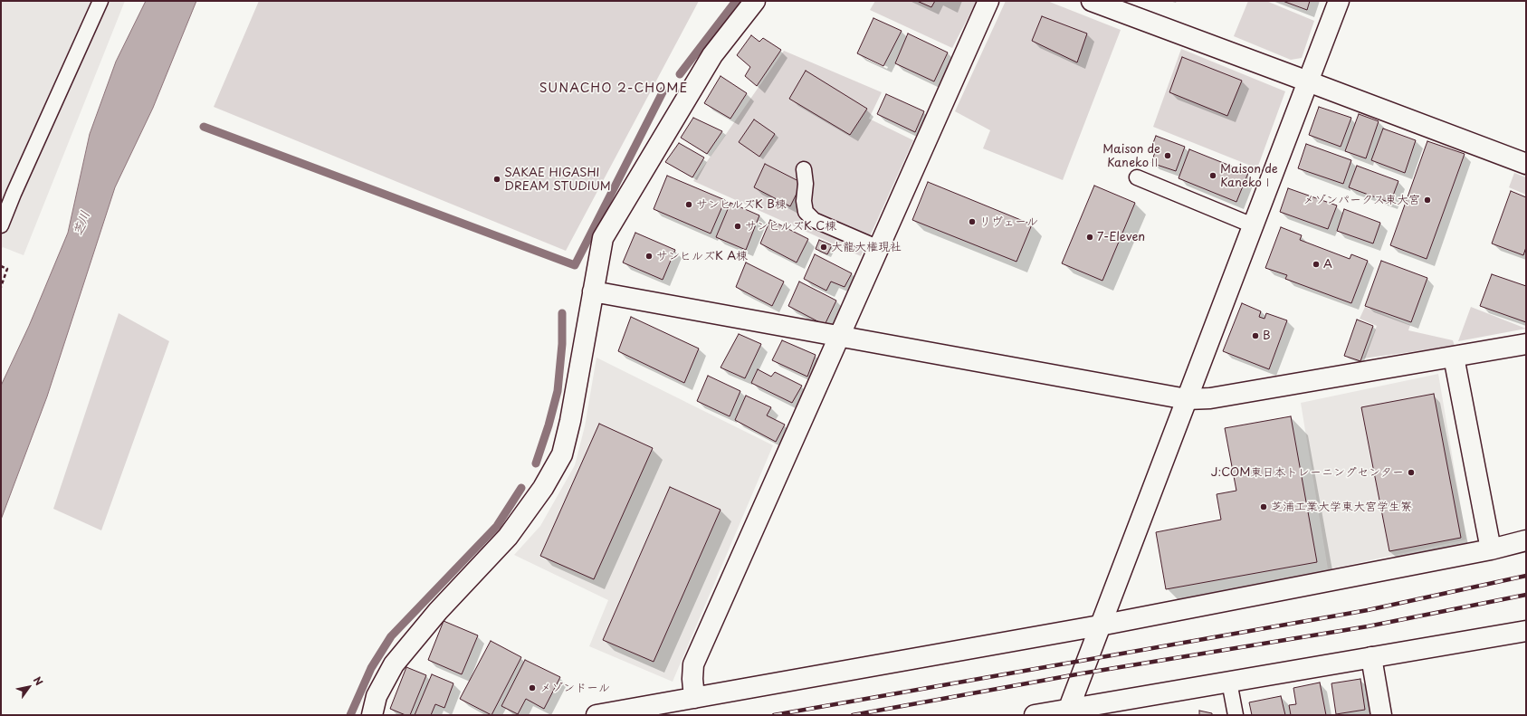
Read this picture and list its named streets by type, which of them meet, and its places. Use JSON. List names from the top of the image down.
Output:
{
  "districts": ["SUNACHO 2-CHOME"],
  "water": ["芝川"],
  "places": [
    "Maison de KanekoⅡ",
    "Maison de KanekoⅠ",
    "SAKAE HIGASHI DREAM STUDIUM",
    "メゾンパークス東大宮",
    "サンヒルズK B棟",
    "リヴェール",
    "サンヒルズK C棟",
    "7-Eleven",
    "大龍大権現社",
    "サンヒルズK A棟",
    "A",
    "B",
    "J:COM東日本トレーニングセンター",
    "芝浦工業大学東大宮学生寮",
    "メゾンドール"
  ],
  "north": "top right"
}
